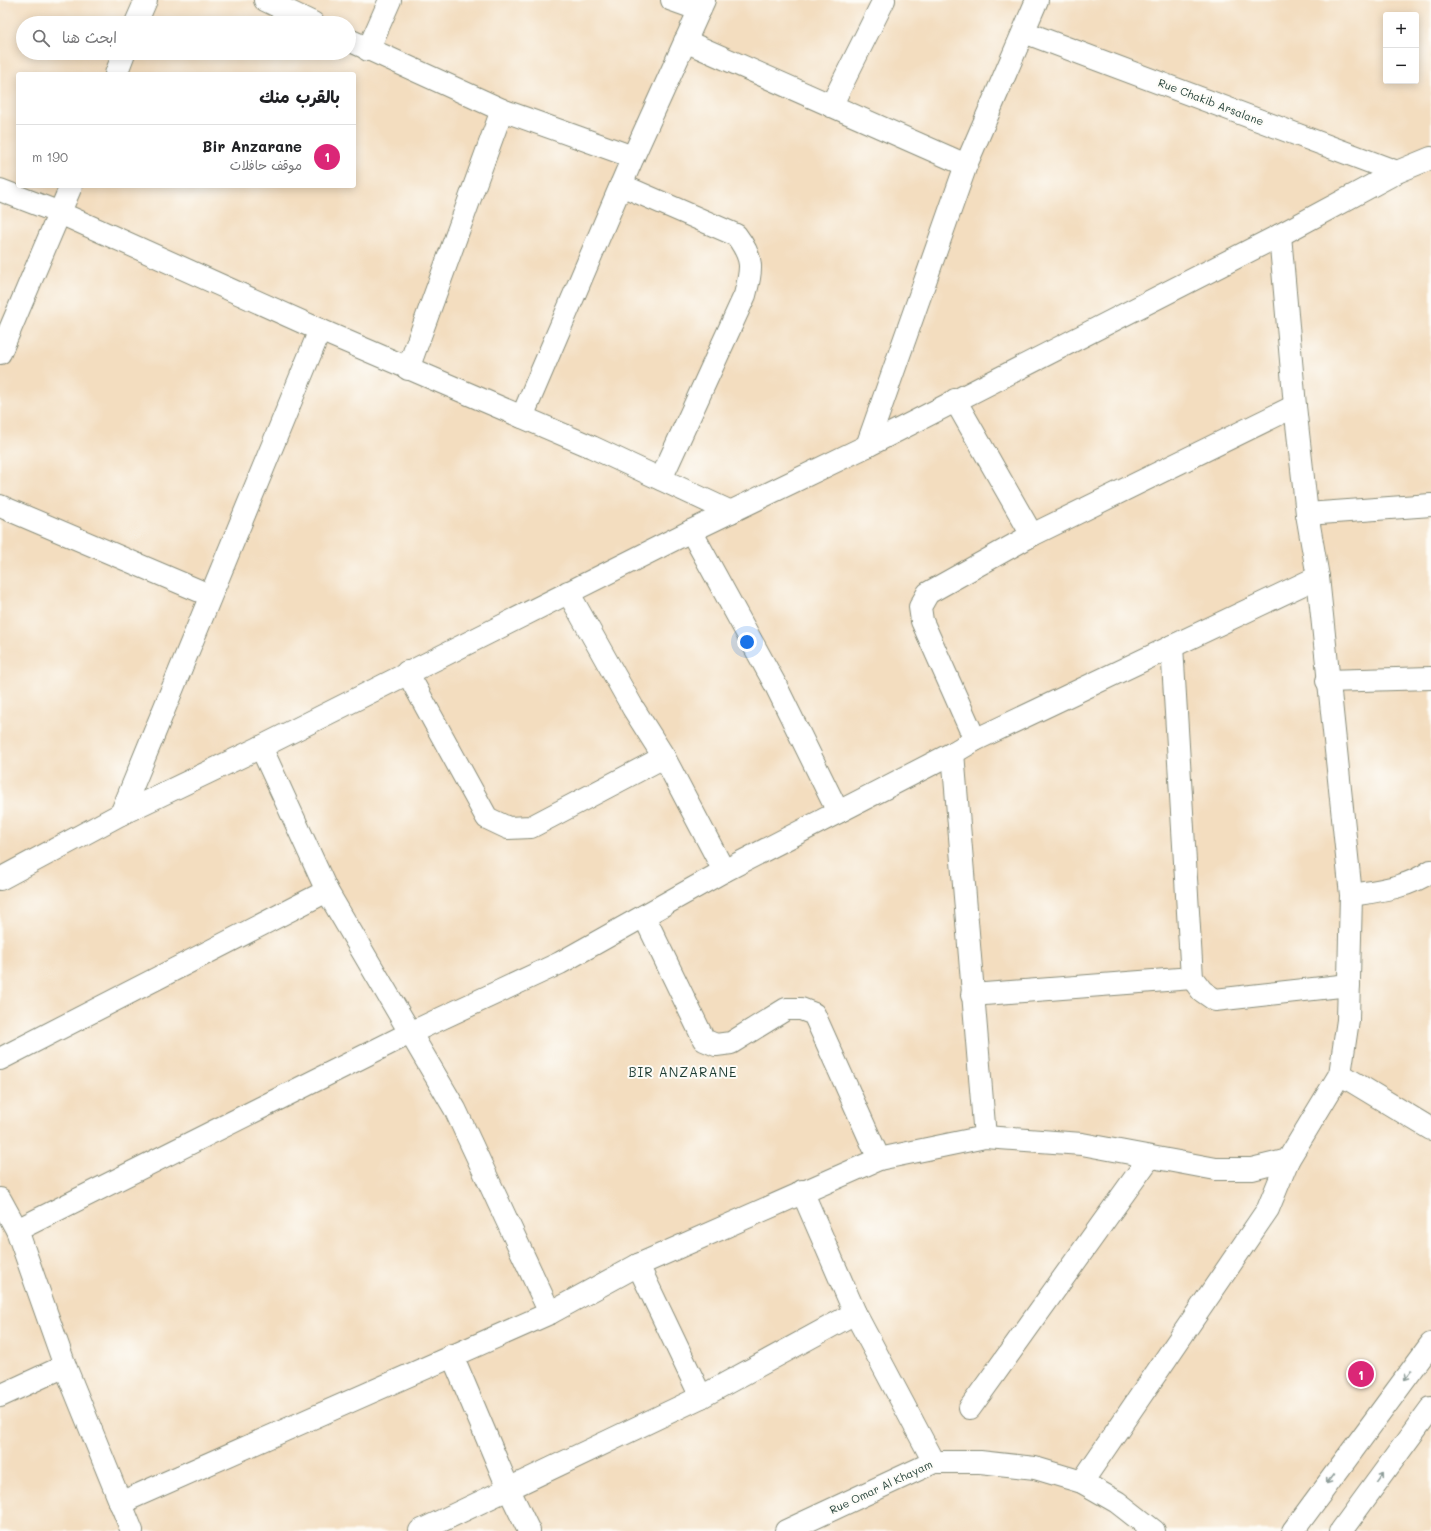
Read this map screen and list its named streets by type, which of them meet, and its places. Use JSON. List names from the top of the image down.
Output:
{
  "streets": {
    "street": ["Rue Chakib Arsalane", "Rue Omar Al Khayam"]
  },
  "districts": ["BIR ANZARANE"],
  "page": {
    "map_buttons": ["+", "−"],
    "search": "ابحث هنا",
    "heading": "بالقرب منك",
    "list": [
      {
        "mark": "1",
        "name": "Bir Anzarane",
        "note": "موقف حافلات",
        "value": "190 m"
      }
    ],
    "pins": "1"
  }
}
